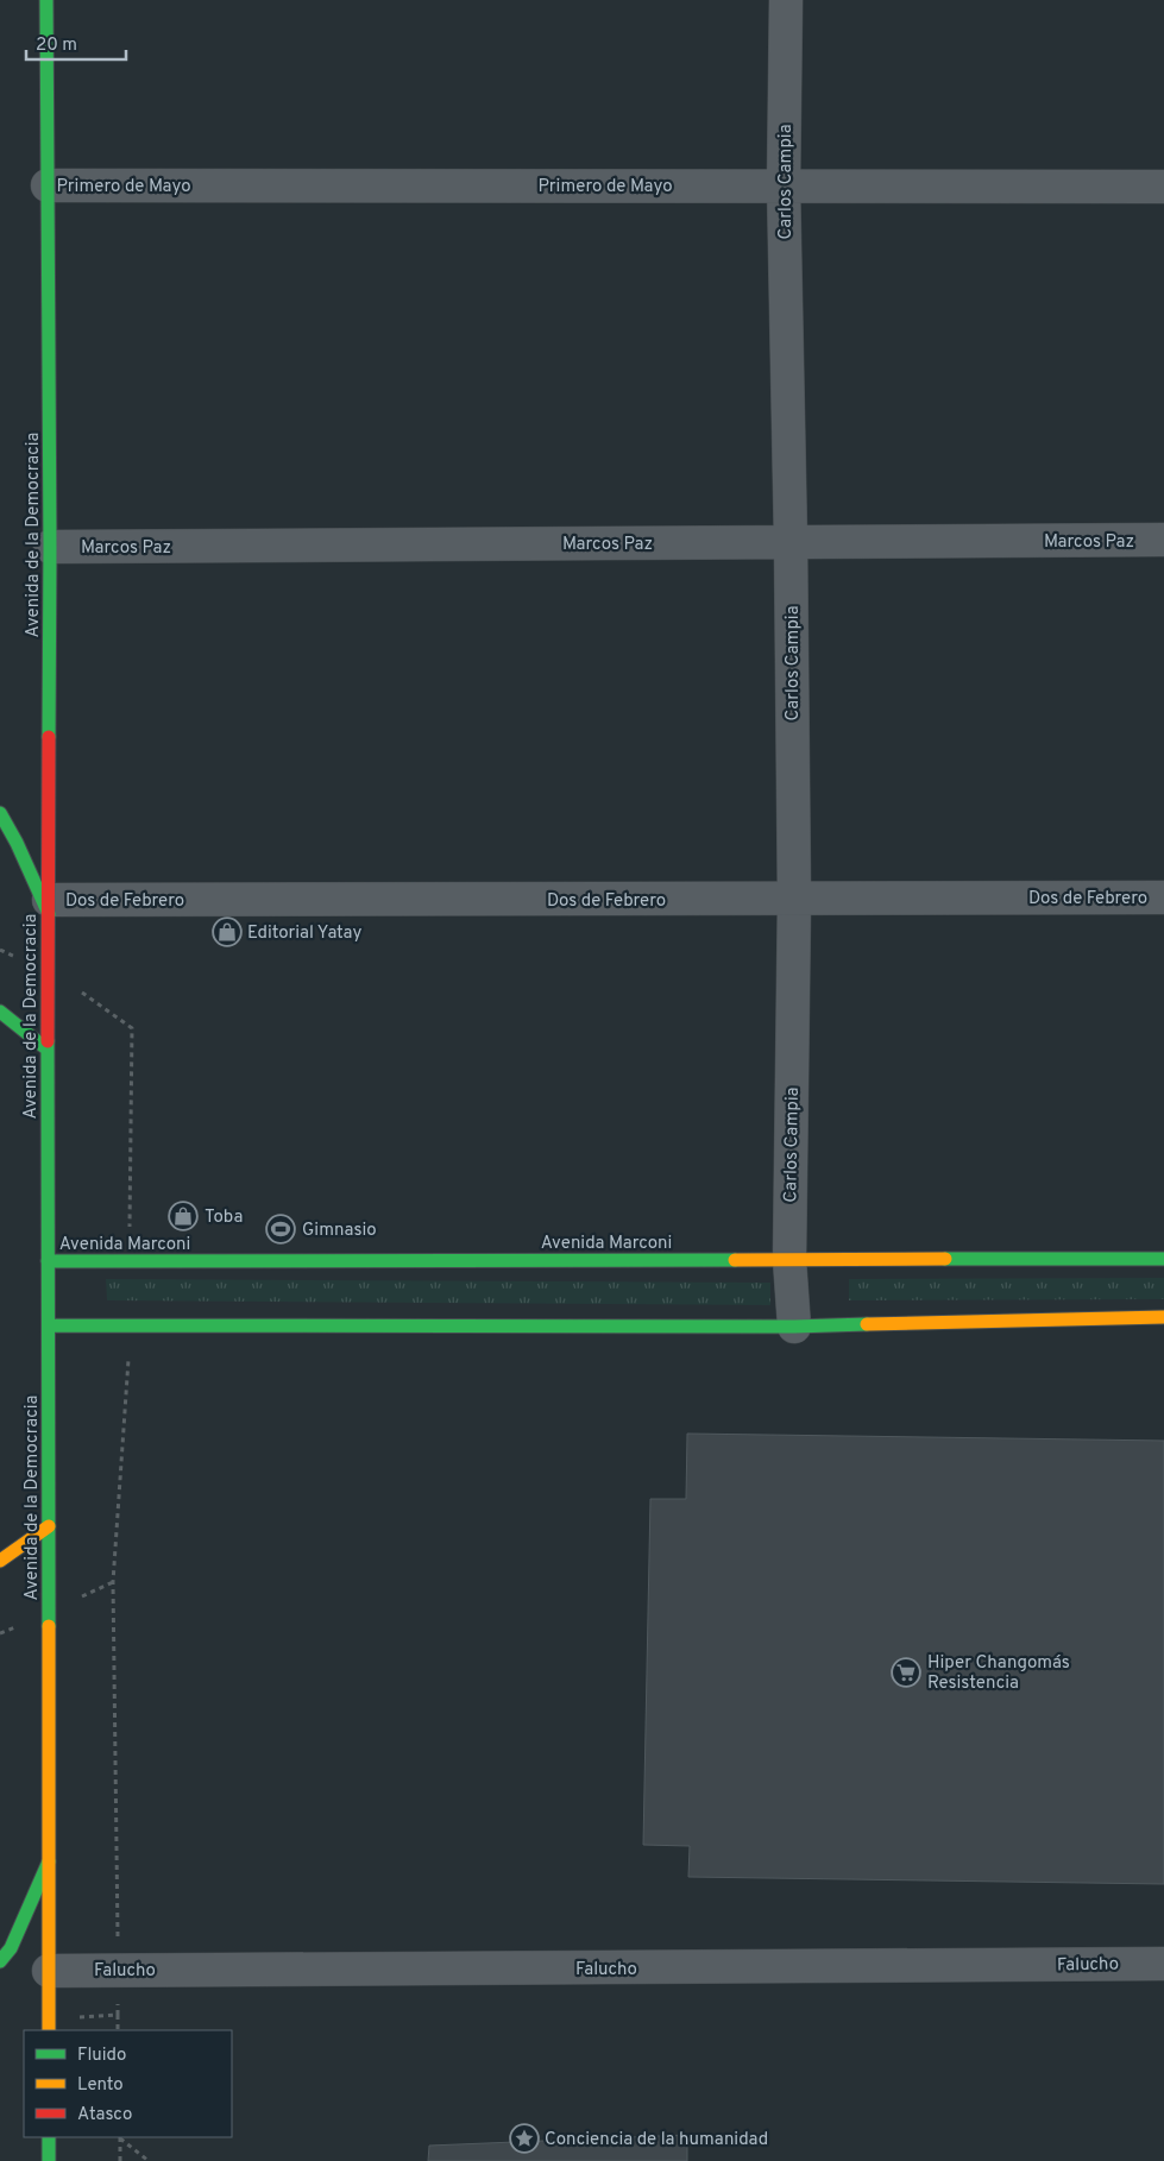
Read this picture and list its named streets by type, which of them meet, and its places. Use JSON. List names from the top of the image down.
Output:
{
  "streets": {
    "main road": ["Avenida de la Democracia", "Avenida Marconi"],
    "street": [
      "Carlos Campia",
      "Primero de Mayo",
      "Marcos Paz",
      "Dos de Febrero",
      "Falucho"
    ]
  },
  "crossings": [
    ["Carlos Campia", "Primero de Mayo"],
    ["Carlos Campia", "Marcos Paz"],
    ["Carlos Campia", "Dos de Febrero"],
    ["Carlos Campia", "Avenida Marconi"],
    ["Primero de Mayo", "Avenida de la Democracia"],
    ["Avenida de la Democracia", "Marcos Paz"],
    ["Avenida de la Democracia", "Dos de Febrero"],
    ["Avenida de la Democracia", "Avenida Marconi"],
    ["Avenida de la Democracia", "Falucho"]
  ],
  "places": {
    "shop": ["Editorial Yatay", "Toba"],
    "sports": ["Gimnasio"],
    "supermarket": ["Hiper Changomás Resistencia"],
    "place": ["Conciencia de la humanidad"]
  },
  "legend": ["Fluido", "Lento", "Atasco"],
  "scale_bar": "20 m"
}
